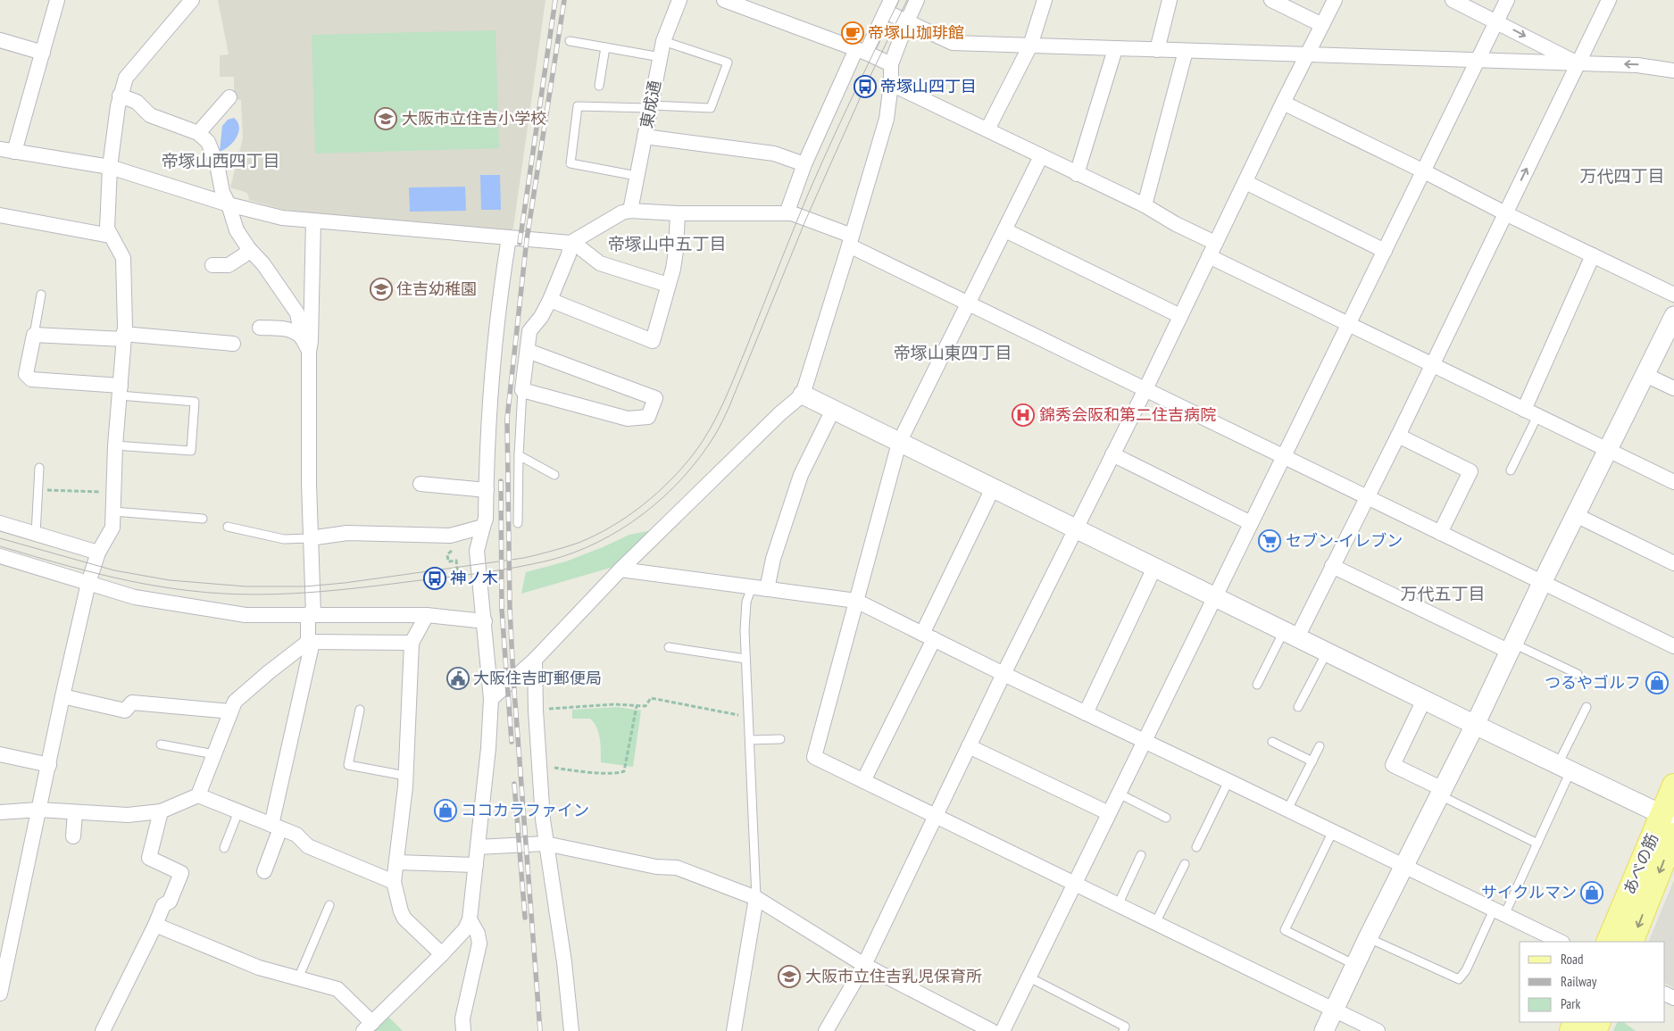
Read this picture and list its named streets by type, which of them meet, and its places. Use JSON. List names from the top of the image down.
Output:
{
  "streets": {
    "main road": ["あべの筋"],
    "street": ["東成通"]
  },
  "districts": [
    "帝塚山西四丁目",
    "万代四丁目",
    "帝塚山中五丁目",
    "帝塚山東四丁目",
    "万代五丁目"
  ],
  "places": {
    "cafe": ["帝塚山珈琲館"],
    "bus stop": ["帝塚山四丁目", "神ノ木"],
    "school or university": ["大阪市立住吉小学校", "住吉幼稚園", "大阪市立住吉乳児保育所"],
    "hospital": ["錦秀会阪和第二住吉病院"],
    "supermarket": ["セブン-イレブン"],
    "public building": ["大阪住吉町郵便局"],
    "shop": ["つるやゴルフ", "ココカラファイン", "サイクルマン"]
  },
  "legend": ["Road", "Railway", "Park"]
}
